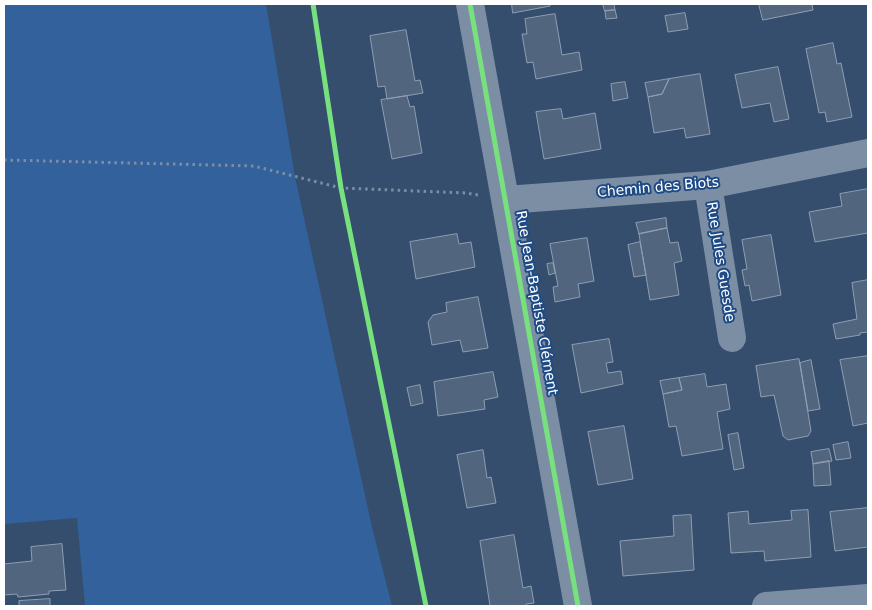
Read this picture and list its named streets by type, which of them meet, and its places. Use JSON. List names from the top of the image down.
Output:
{
  "streets": {
    "street": ["Chemin des Biots", "Rue Jules Guesde", "Rue Jean-Baptiste Clément"]
  },
  "crossings": [
    ["Chemin des Biots", "Rue Jules Guesde"],
    ["Chemin des Biots", "Rue Jean-Baptiste Clément"]
  ]
}
